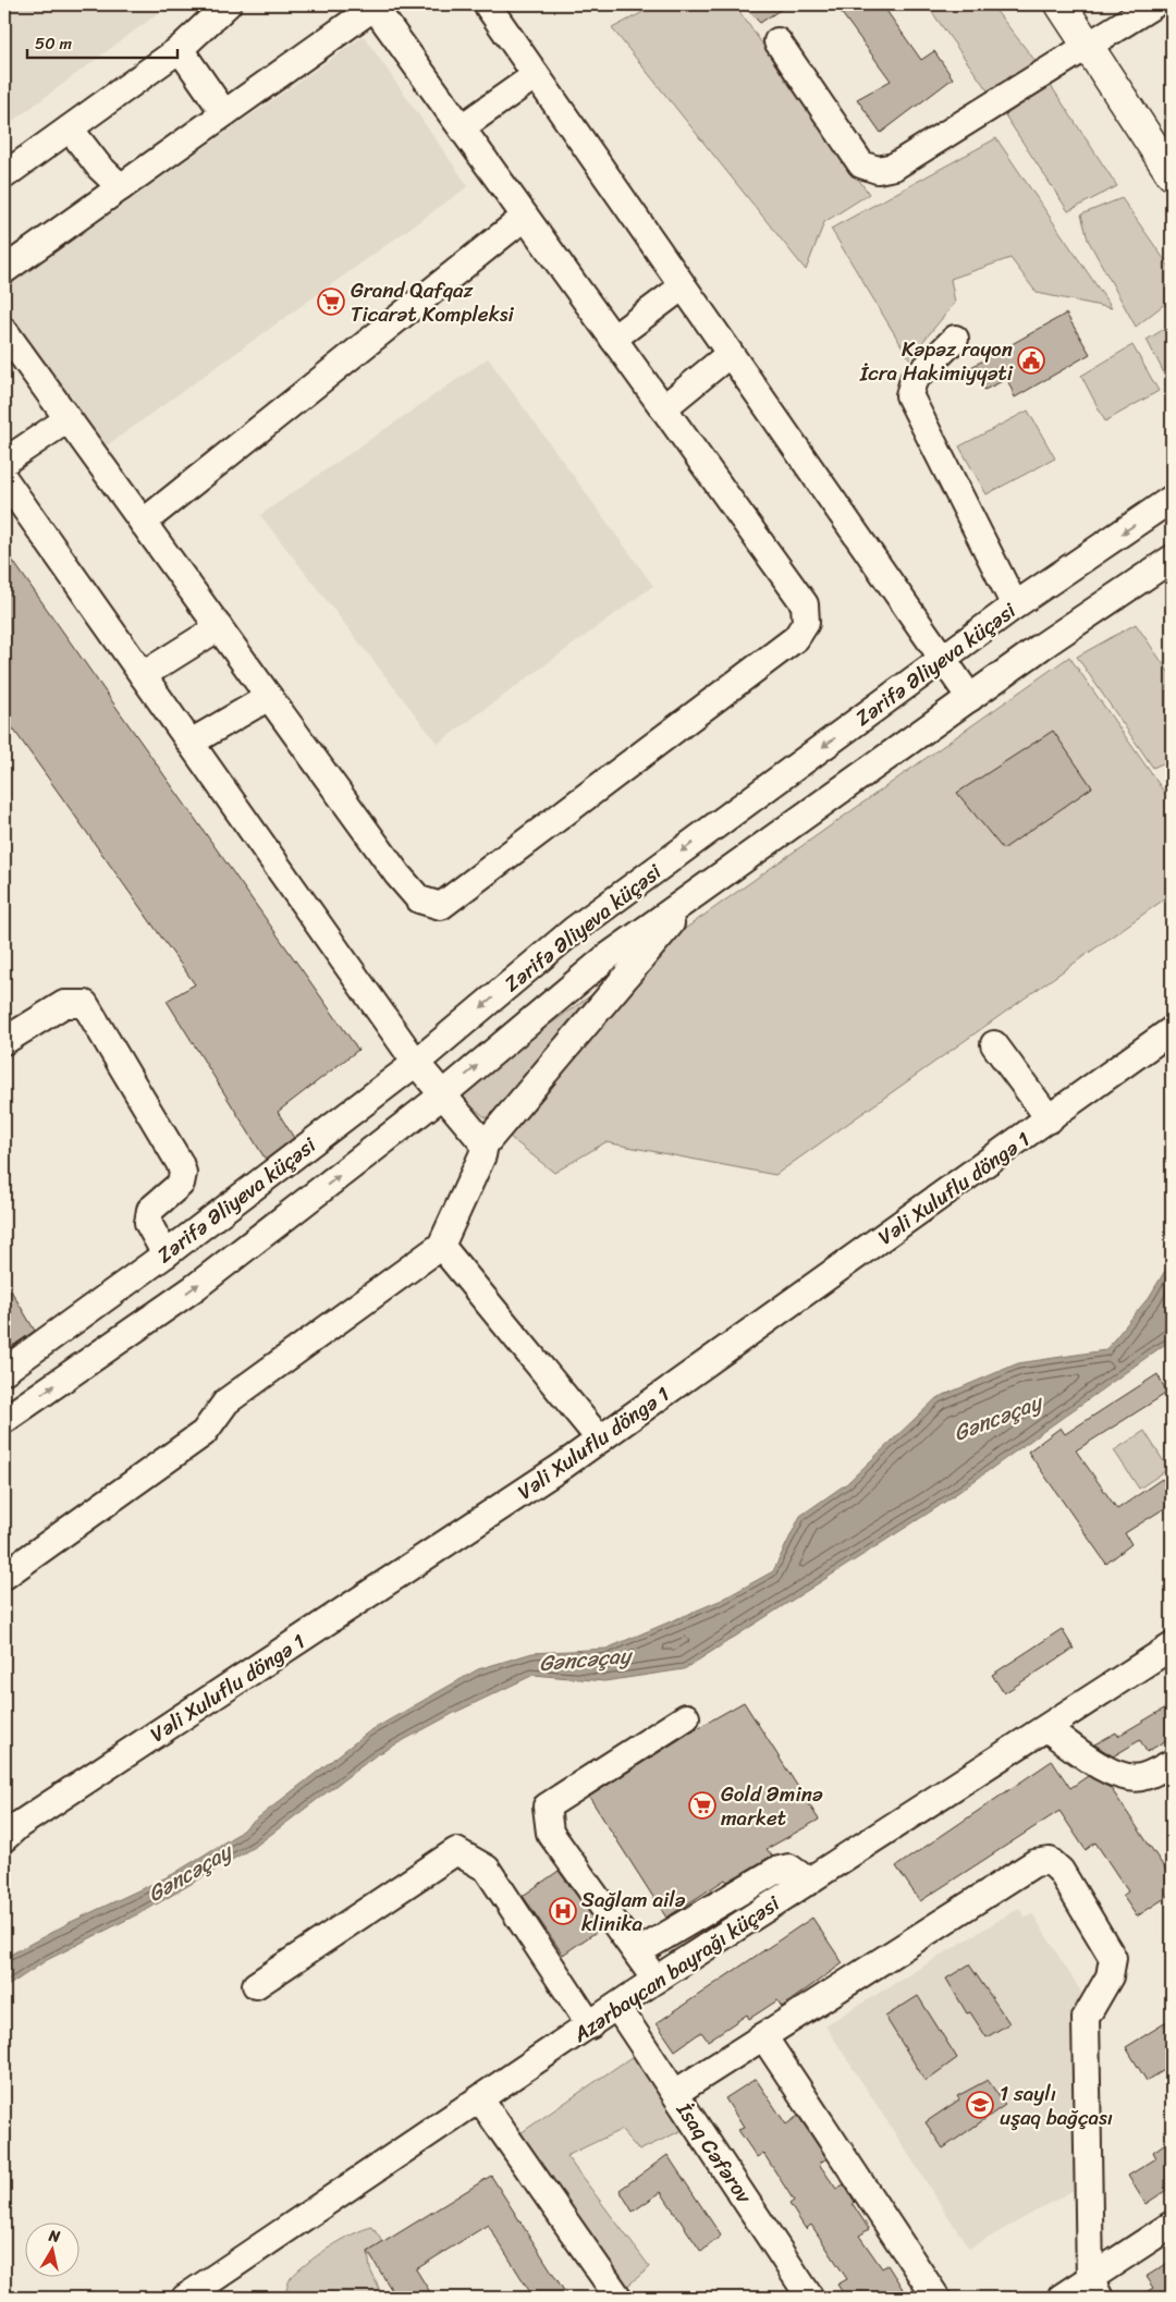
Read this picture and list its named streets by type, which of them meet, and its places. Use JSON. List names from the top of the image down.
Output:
{
  "streets": {
    "street": [
      "Zərifə Əliyeva küçəsi",
      "Vəli Xuluflu döngə 1",
      "Azərbaycan bayrağı küçəsi",
      "İsaq Cəfərov"
    ]
  },
  "crossings": [
    ["Azərbaycan bayrağı küçəsi", "İsaq Cəfərov"]
  ],
  "water": ["Gəncəçay"],
  "places": {
    "supermarket": ["Grand Qafqaz Ticarət Kompleksi", "Gold Əminə market"],
    "public building": ["Kəpəz rayon İcra Hakimiyyəti"],
    "hospital": ["Sağlam ailə klinika"],
    "school or university": ["1 saylı uşaq bağçası"]
  },
  "scale_bar": "50 m",
  "north": "top"
}
